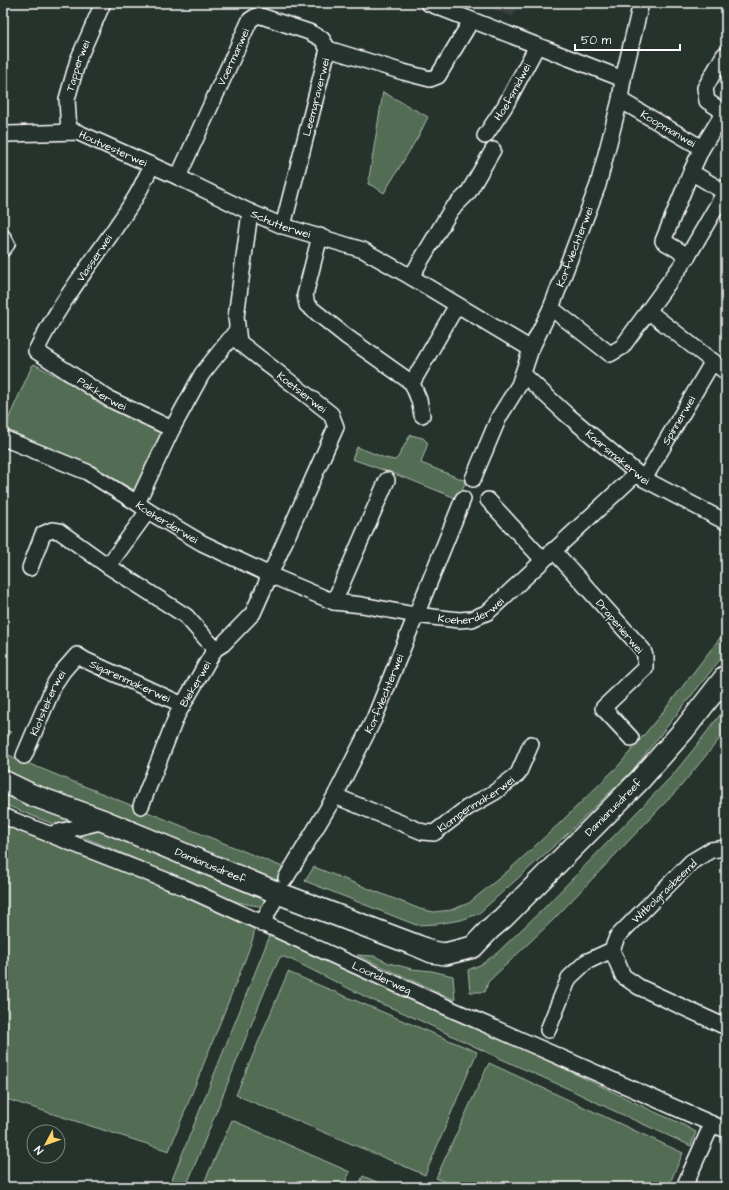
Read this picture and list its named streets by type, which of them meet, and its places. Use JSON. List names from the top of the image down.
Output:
{
  "streets": {
    "street": [
      "Voermanwei",
      "Tapperwei",
      "Hoefsmidwei",
      "Leemgraverwei",
      "Koopmanwei",
      "Houtvesterwei",
      "Schutterwei",
      "Korfvlechterwei",
      "Vlasserwei",
      "Koetsierwei",
      "Pakkerwei",
      "Spinnerwei",
      "Kaarsmakerwei",
      "Koeherderwei",
      "Drapenierwei",
      "Sigarenmakerwei",
      "Blekerwei",
      "Klotstekerwei",
      "Klompenmakerwei",
      "Damianusdreef",
      "Witbolgrasbeemd",
      "Loonderweg"
    ]
  },
  "crossings": [
    ["Voermanwei", "Leemgraverwei"],
    ["Voermanwei", "Schutterwei"],
    ["Tapperwei", "Houtvesterwei"],
    ["Leemgraverwei", "Schutterwei"],
    ["Koopmanwei", "Korfvlechterwei"],
    ["Houtvesterwei", "Schutterwei"],
    ["Houtvesterwei", "Vlasserwei"],
    ["Schutterwei", "Korfvlechterwei"],
    ["Schutterwei", "Vlasserwei"],
    ["Schutterwei", "Koetsierwei"],
    ["Korfvlechterwei", "Kaarsmakerwei"],
    ["Korfvlechterwei", "Koeherderwei"],
    ["Korfvlechterwei", "Klompenmakerwei"],
    ["Korfvlechterwei", "Damianusdreef"],
    ["Korfvlechterwei", "Loonderweg"],
    ["Vlasserwei", "Pakkerwei"],
    ["Koetsierwei", "Koeherderwei"],
    ["Koetsierwei", "Blekerwei"],
    ["Spinnerwei", "Kaarsmakerwei"],
    ["Spinnerwei", "Koeherderwei"],
    ["Kaarsmakerwei", "Koeherderwei"],
    ["Koeherderwei", "Drapenierwei"],
    ["Koeherderwei", "Blekerwei"],
    ["Sigarenmakerwei", "Blekerwei"],
    ["Sigarenmakerwei", "Klotstekerwei"]
  ],
  "scale_bar": "50 m",
  "north": "bottom left"
}
